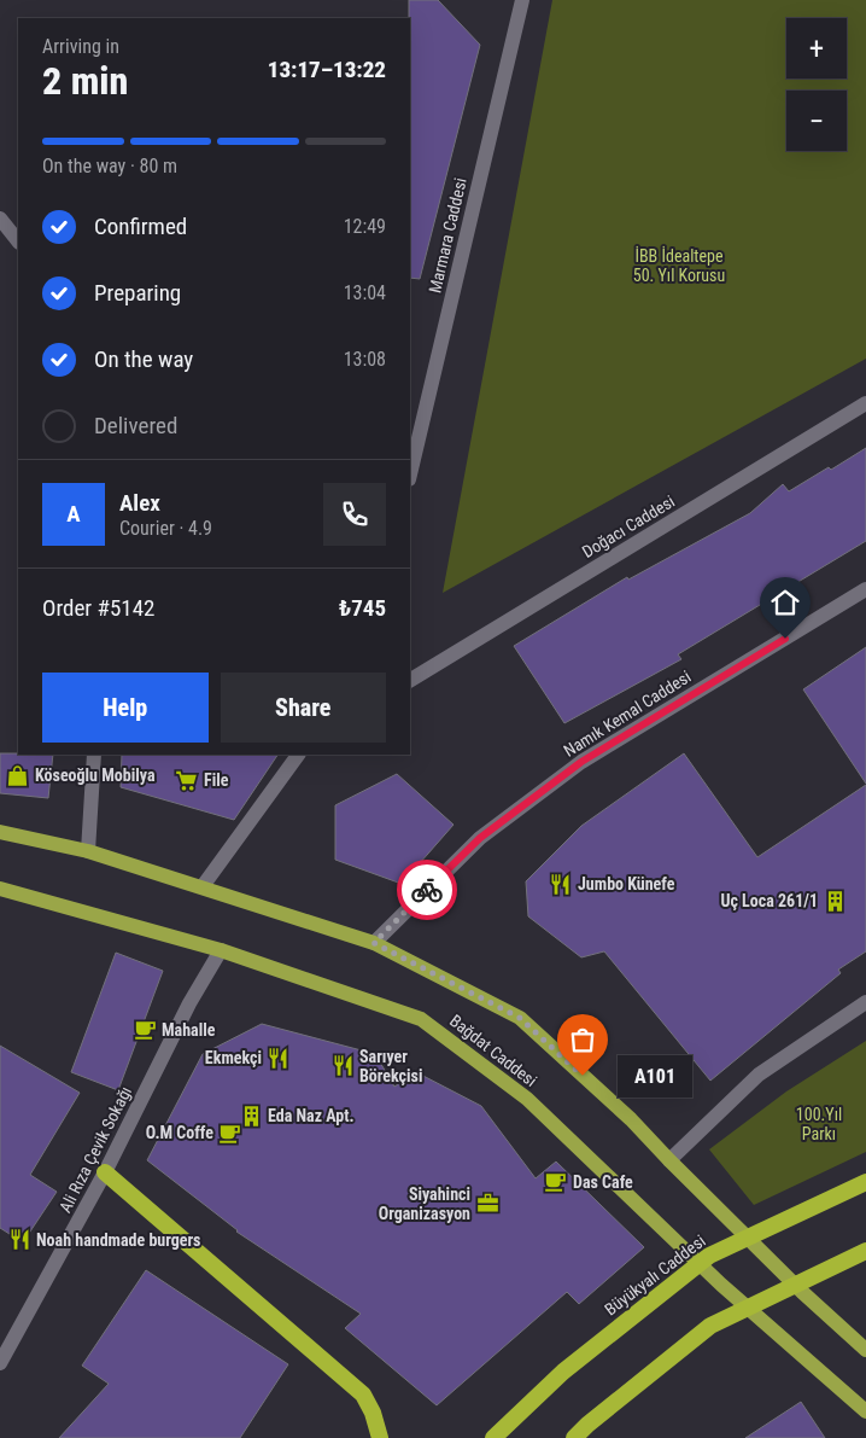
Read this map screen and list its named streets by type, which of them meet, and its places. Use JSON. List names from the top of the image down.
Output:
{
  "streets": {
    "highway": ["Büyükyalı Caddesi"],
    "main road": ["Bağdat Caddesi"],
    "street": [
      "Marmara Caddesi",
      "Doğacı Caddesi",
      "Namık Kemal Caddesi",
      "Ali Rıza Çevik Sokağı"
    ]
  },
  "crossings": [
    ["Namık Kemal Caddesi", "Bağdat Caddesi"],
    ["Bağdat Caddesi", "Ali Rıza Çevik Sokağı"]
  ],
  "parks": ["İBB İdealtepe 50. Yıl Korusu", "100.Yıl Parkı"],
  "places": {
    "shop": ["Köseoğlu Mobilya"],
    "supermarket": ["File"],
    "restaurant": [
      "Jumbo Künefe",
      "Ekmekçi",
      "Sarıyer Börekçisi",
      "Noah handmade burgers"
    ],
    "building": ["Uç Loca 261/1", "Eda Naz Apt."],
    "cafe": ["Mahalle", "O.M Coffe", "Das Cafe"],
    "other": ["A101"],
    "office": ["Siyahinci Organizasyon"]
  },
  "page": {
    "map_buttons": ["+", "−"],
    "heading": ["2 min", "Arriving in", "13:17–13:22"],
    "panel": [
      "Alex",
      "Courier · 4.9",
      "Order #5142",
      "₺745"
    ],
    "bar": "On the way · 80 m",
    "list": [
      ["Confirmed", "12:49"],
      ["Preparing", "13:04"],
      ["On the way", "13:08"],
      "Delivered"
    ],
    "round": "A",
    "buttons": ["Help", "Share"],
    "bubble": "A101"
  }
}
